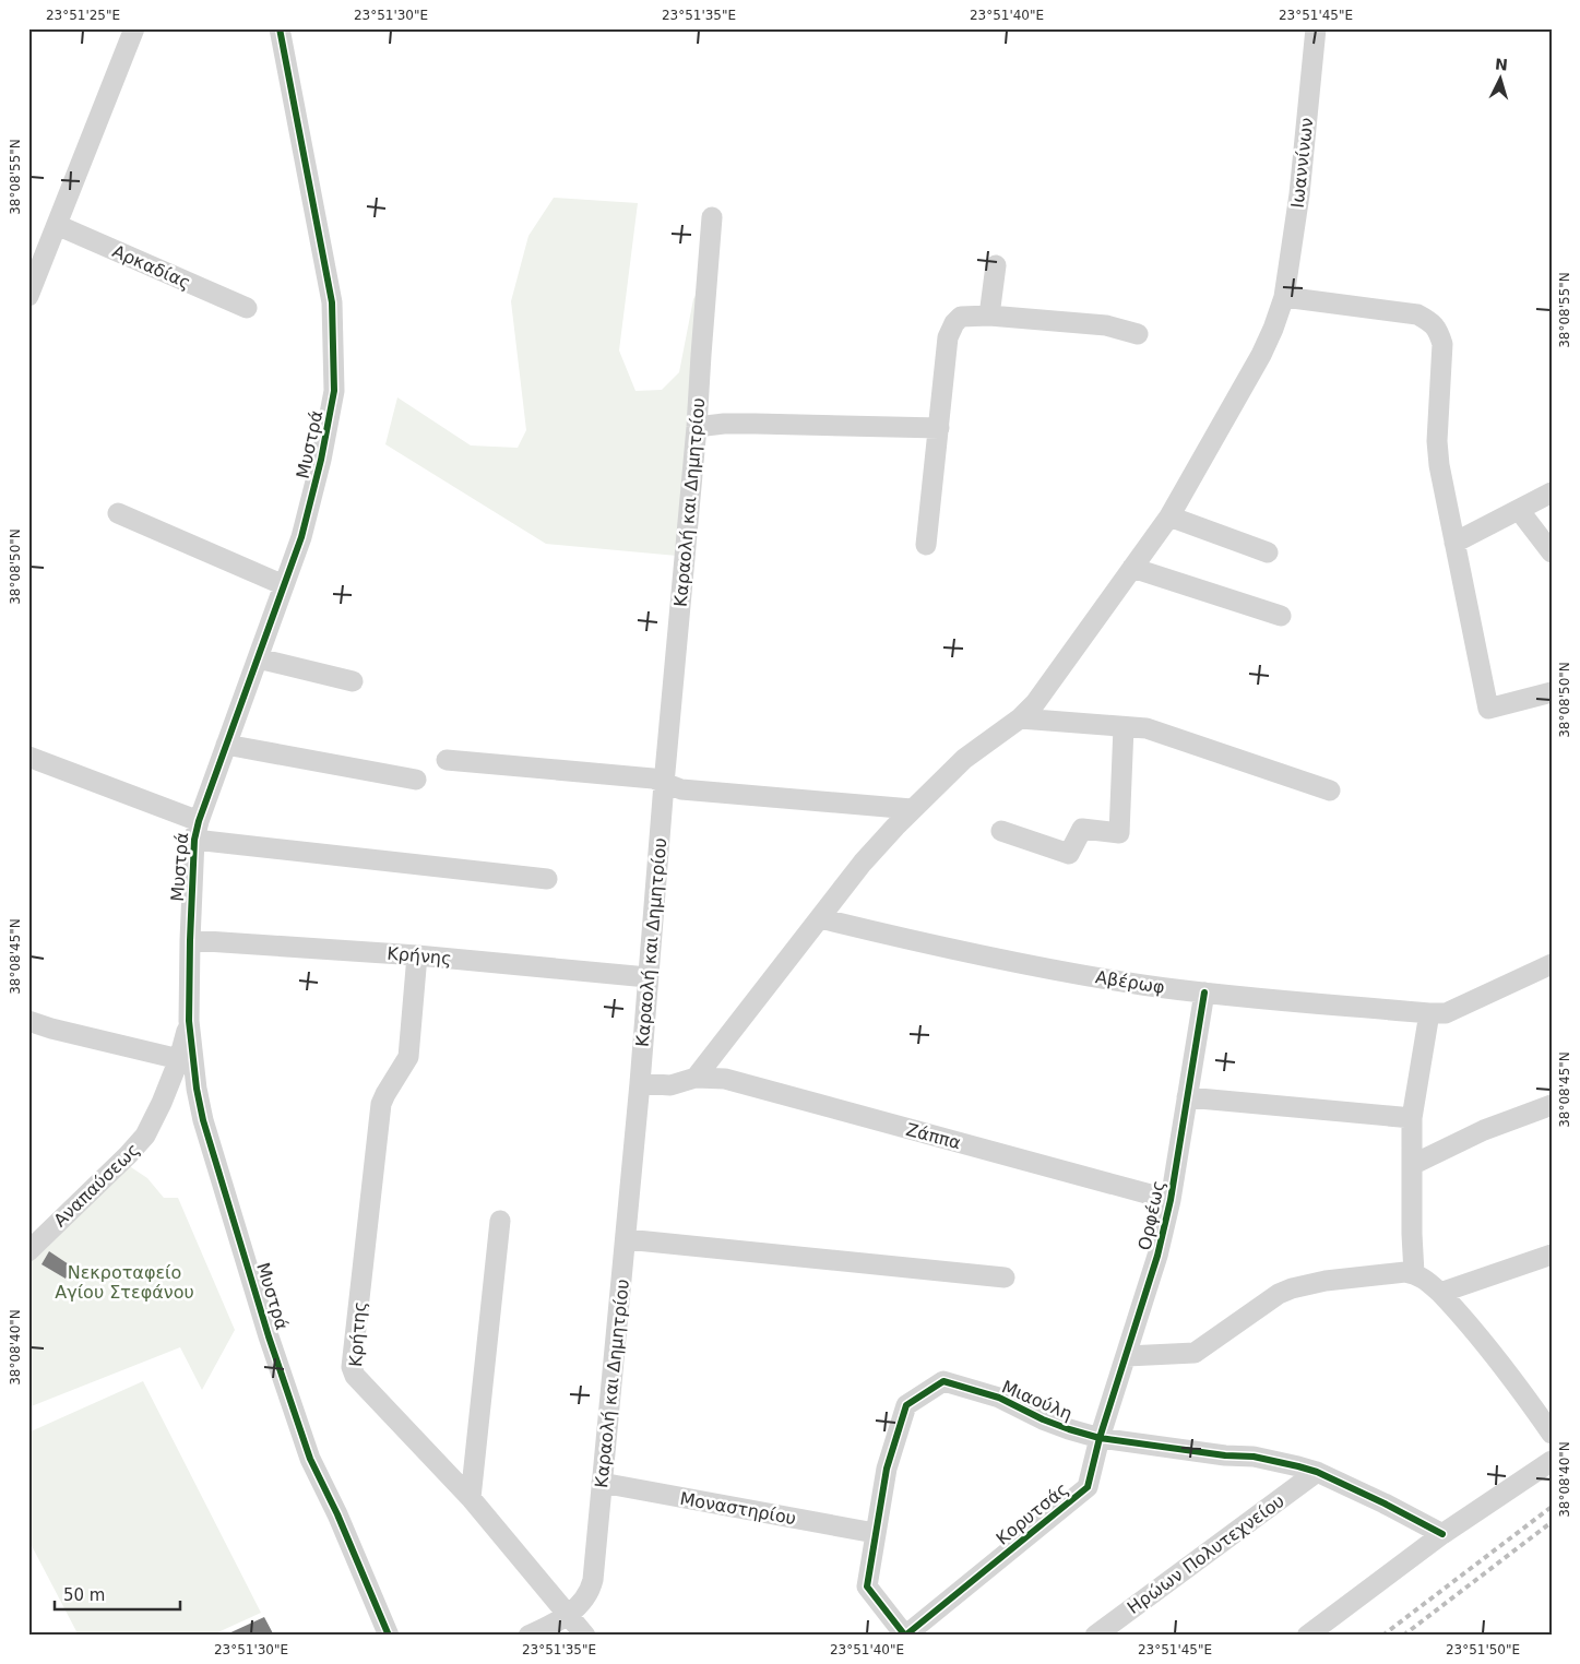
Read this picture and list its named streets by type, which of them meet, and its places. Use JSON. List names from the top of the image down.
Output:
{
  "streets": {
    "street": [
      "Ιωαννίνων",
      "Αρκαδίας",
      "Μυστρά",
      "Καραολή και Δημητρίου",
      "Κρήνης",
      "Αβέρωφ",
      "Ζάππα",
      "Αναπαύσεως",
      "Ορφέως",
      "Κρήτης",
      "Μιαούλη",
      "Μοναστηρίου",
      "Κορυτσάς",
      "Ηρώων Πολυτεχνείου"
    ]
  },
  "crossings": [
    ["Ιωαννίνων", "Αβέρωφ"],
    ["Ιωαννίνων", "Ζάππα"],
    ["Μυστρά", "Κρήνης"],
    ["Μυστρά", "Αναπαύσεως"],
    ["Καραολή και Δημητρίου", "Κρήνης"],
    ["Καραολή και Δημητρίου", "Ζάππα"],
    ["Καραολή και Δημητρίου", "Κρήτης"],
    ["Καραολή και Δημητρίου", "Μοναστηρίου"],
    ["Κρήνης", "Κρήτης"],
    ["Αβέρωφ", "Ορφέως"],
    ["Ζάππα", "Ορφέως"],
    ["Ορφέως", "Μιαούλη"],
    ["Ορφέως", "Κορυτσάς"],
    ["Μιαούλη", "Μοναστηρίου"],
    ["Μιαούλη", "Κορυτσάς"]
  ],
  "parks": ["Νεκροταφείο Αγίου Στεφάνου"],
  "scale_bar": "50 m",
  "north": "top",
  "coordinates": [
    "23°51'25\"E",
    "23°51'30\"E",
    "23°51'35\"E",
    "23°51'40\"E",
    "23°51'45\"E",
    "38°08'55\"N",
    "38°08'50\"N",
    "38°08'45\"N",
    "38°08'40\"N",
    "23°51'50\"E"
  ]
}
